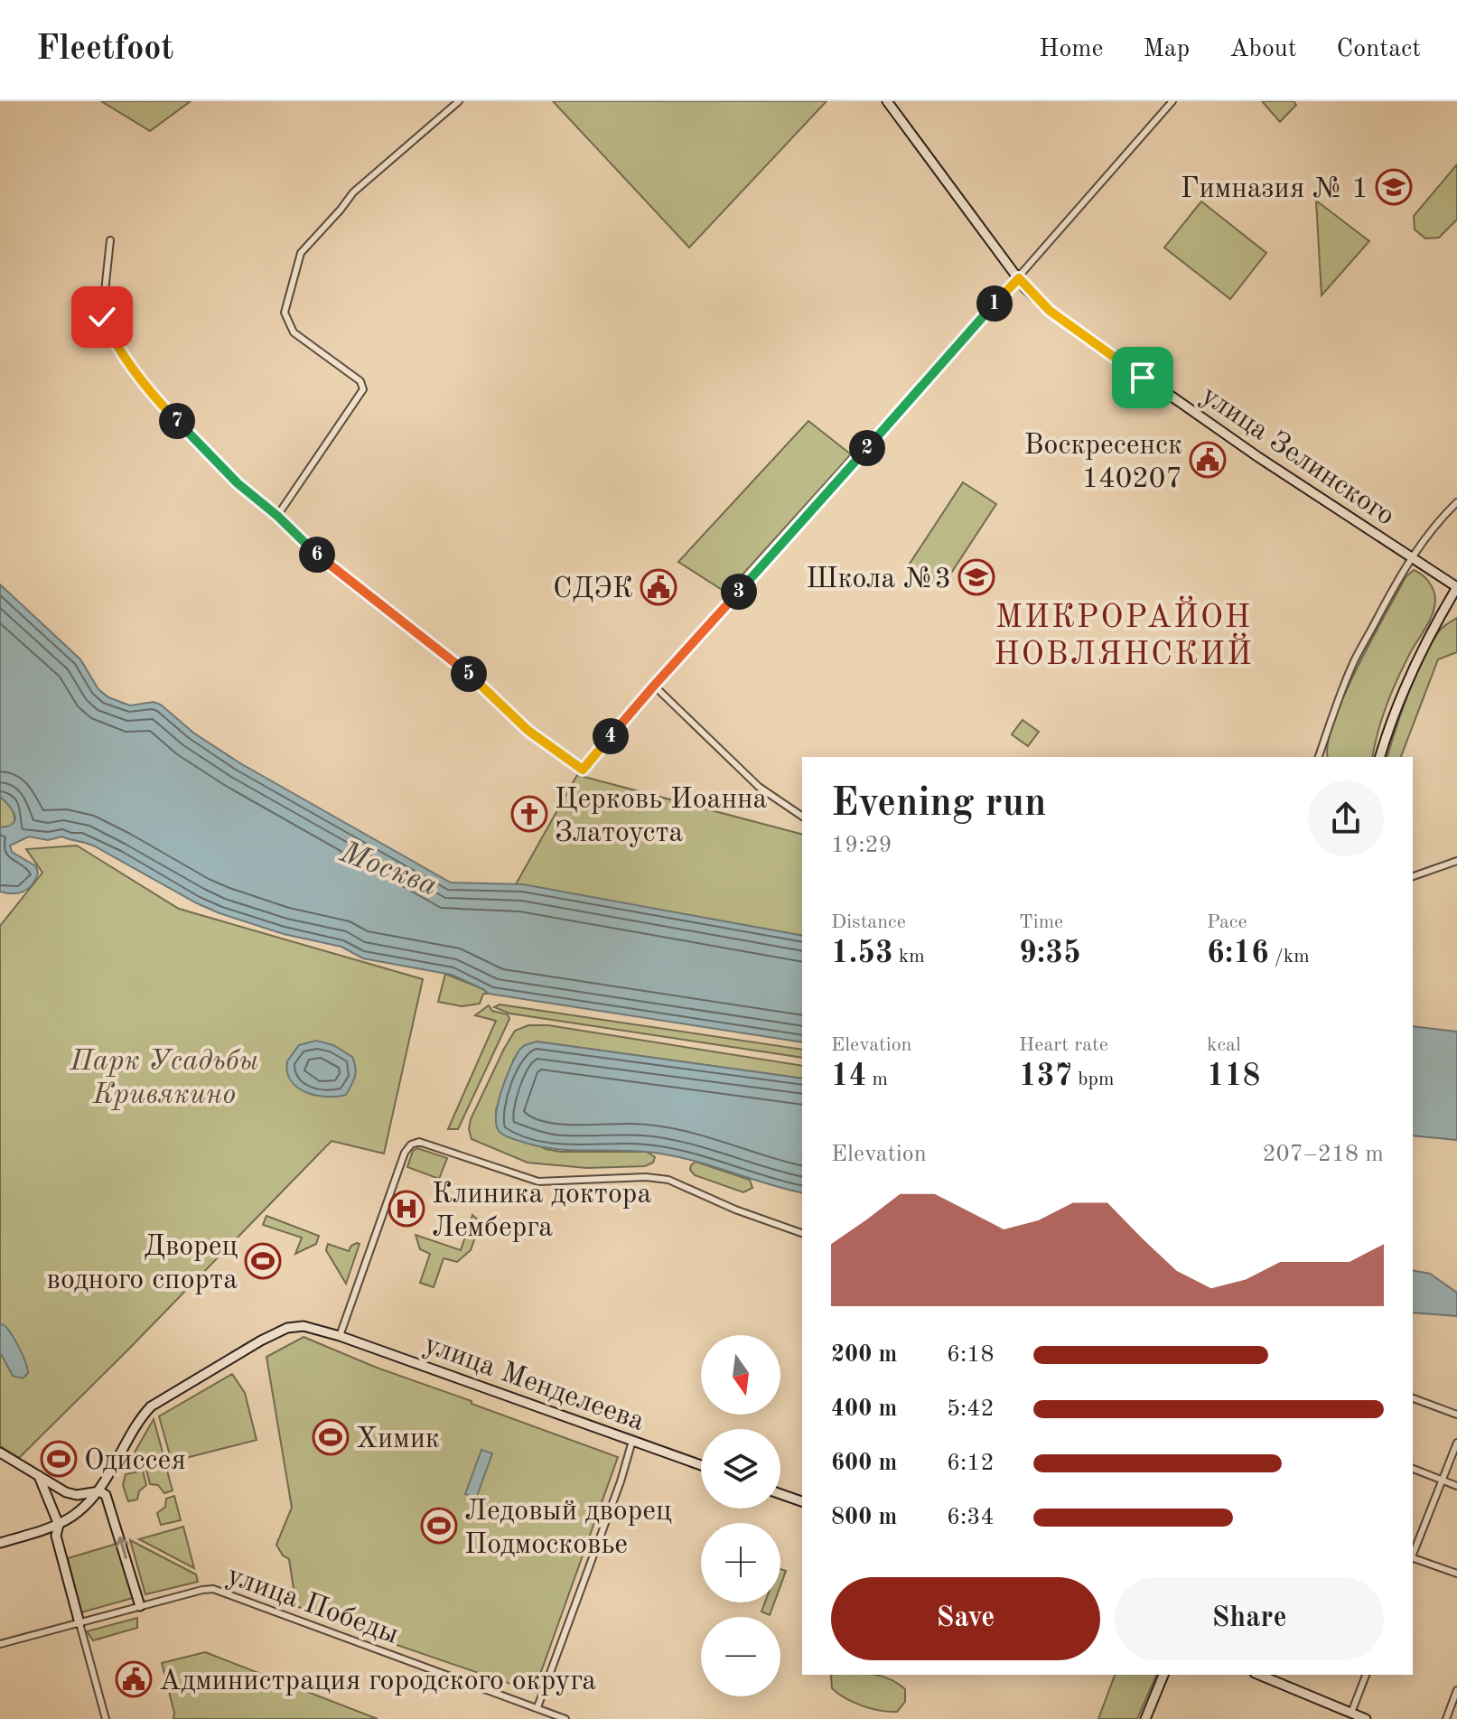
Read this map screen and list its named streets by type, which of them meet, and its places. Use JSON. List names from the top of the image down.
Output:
{
  "streets": {
    "street": ["улица Зелинского", "улица Менделеева", "улица Победы"]
  },
  "districts": ["МИКРОРАЙОН НОВЛЯНСКИЙ"],
  "water": ["Москва"],
  "parks": ["Парк Усадьбы Кривякино"],
  "places": {
    "school or university": ["Гимназия № 1", "Школа №3"],
    "public building": ["Воскресенск 140207", "СДЭК", "Администрация городского округа"],
    "church": ["Церковь Иоанна Златоуста"],
    "hospital": ["Клиника доктора Лемберга"],
    "sports": [
      "Дворец водного спорта",
      "Химик",
      "Одиссея",
      "Ледовый дворец Подмосковье"
    ]
  },
  "north": "bottom",
  "page": {
    "header": "Fleetfoot",
    "nav": [
      "Home",
      "Map",
      "About",
      "Contact"
    ],
    "pins": [
      "1",
      "7",
      "2",
      "6",
      "3",
      "5",
      "4"
    ],
    "heading": ["Evening run", "19:29"],
    "stats": [
      ["Distance", "1.53 km"],
      ["Time", "9:35"],
      ["Pace", "6:16 /km"],
      ["Elevation", "14 m"],
      ["Heart rate", "137 bpm"],
      ["kcal", "118"]
    ],
    "chart": ["Elevation", "207–218 m"],
    "list": [
      {
        "name": "200 m",
        "note": "6:18"
      },
      {
        "name": "400 m",
        "note": "5:42"
      },
      {
        "name": "600 m",
        "note": "6:12"
      },
      {
        "name": "800 m",
        "note": "6:34"
      }
    ],
    "map_buttons": ["+", "−"],
    "buttons": ["Save", "Share"]
  }
}
